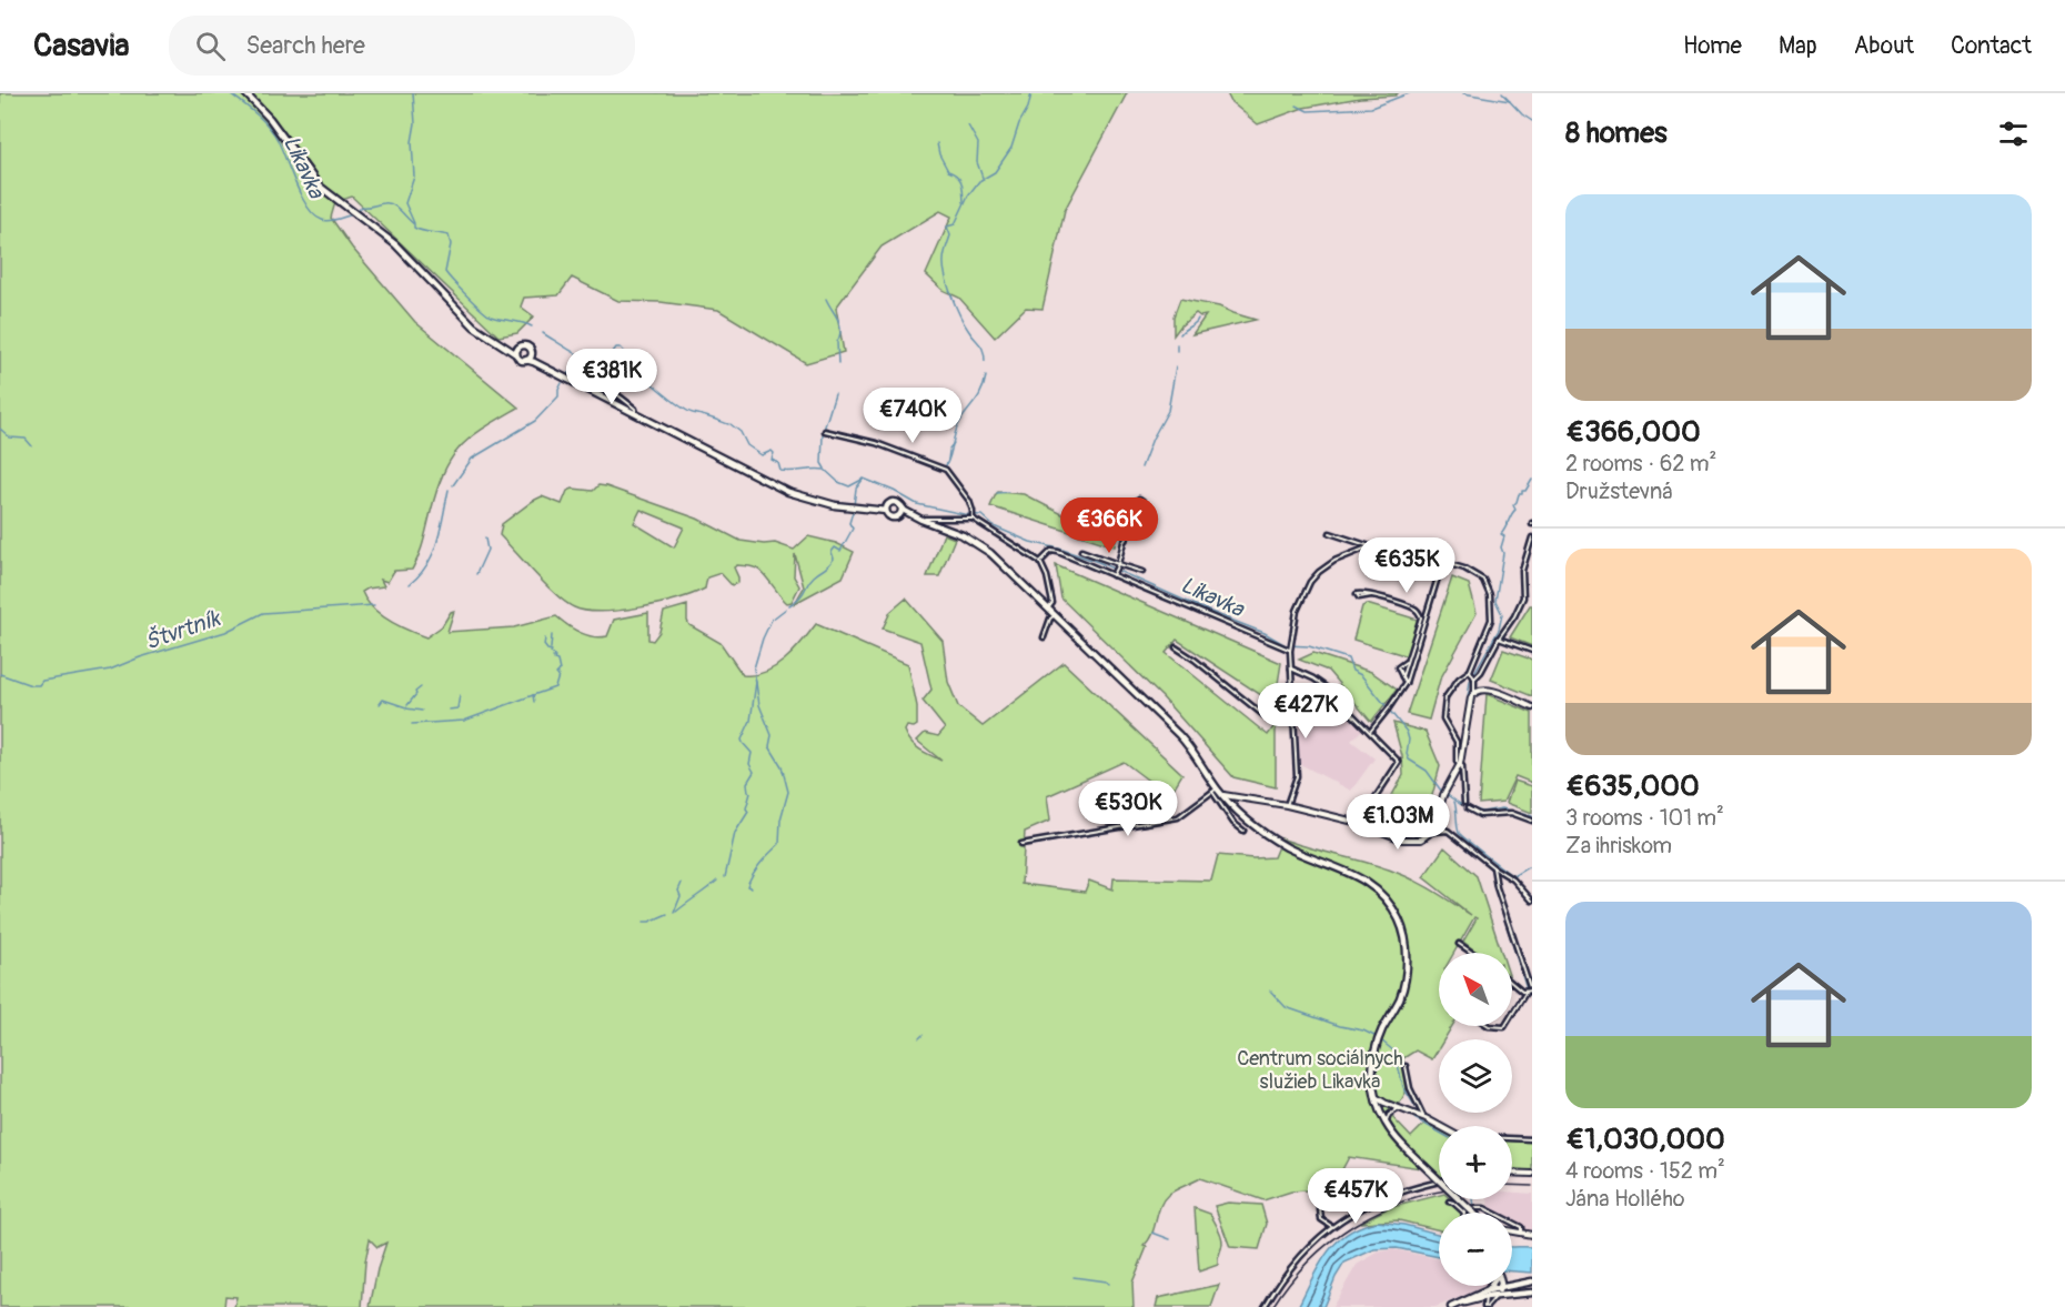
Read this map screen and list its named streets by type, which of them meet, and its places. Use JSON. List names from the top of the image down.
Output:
{
  "water": ["Likavka", "Štvrtník"],
  "parks": ["Centrum sociálnych služieb Likavka"],
  "north": "top left",
  "page": {
    "header": "Casavia",
    "search": "Search here",
    "nav": [
      "Home",
      "Map",
      "About",
      "Contact"
    ],
    "heading": "8 homes",
    "list": [
      {
        "name": "€366,000",
        "note": "2 rooms · 62 m² · Družstevná"
      },
      {
        "name": "€635,000",
        "note": "3 rooms · 101 m² · Za ihriskom"
      },
      {
        "name": "€1,030,000",
        "note": "4 rooms · 152 m² · Jána Hollého"
      }
    ],
    "price": [
      "€381K",
      "€740K",
      "€366K",
      "€635K",
      "€427K",
      "€530K",
      "€1.03M",
      "€457K"
    ],
    "map_buttons": ["+", "−"]
  }
}
